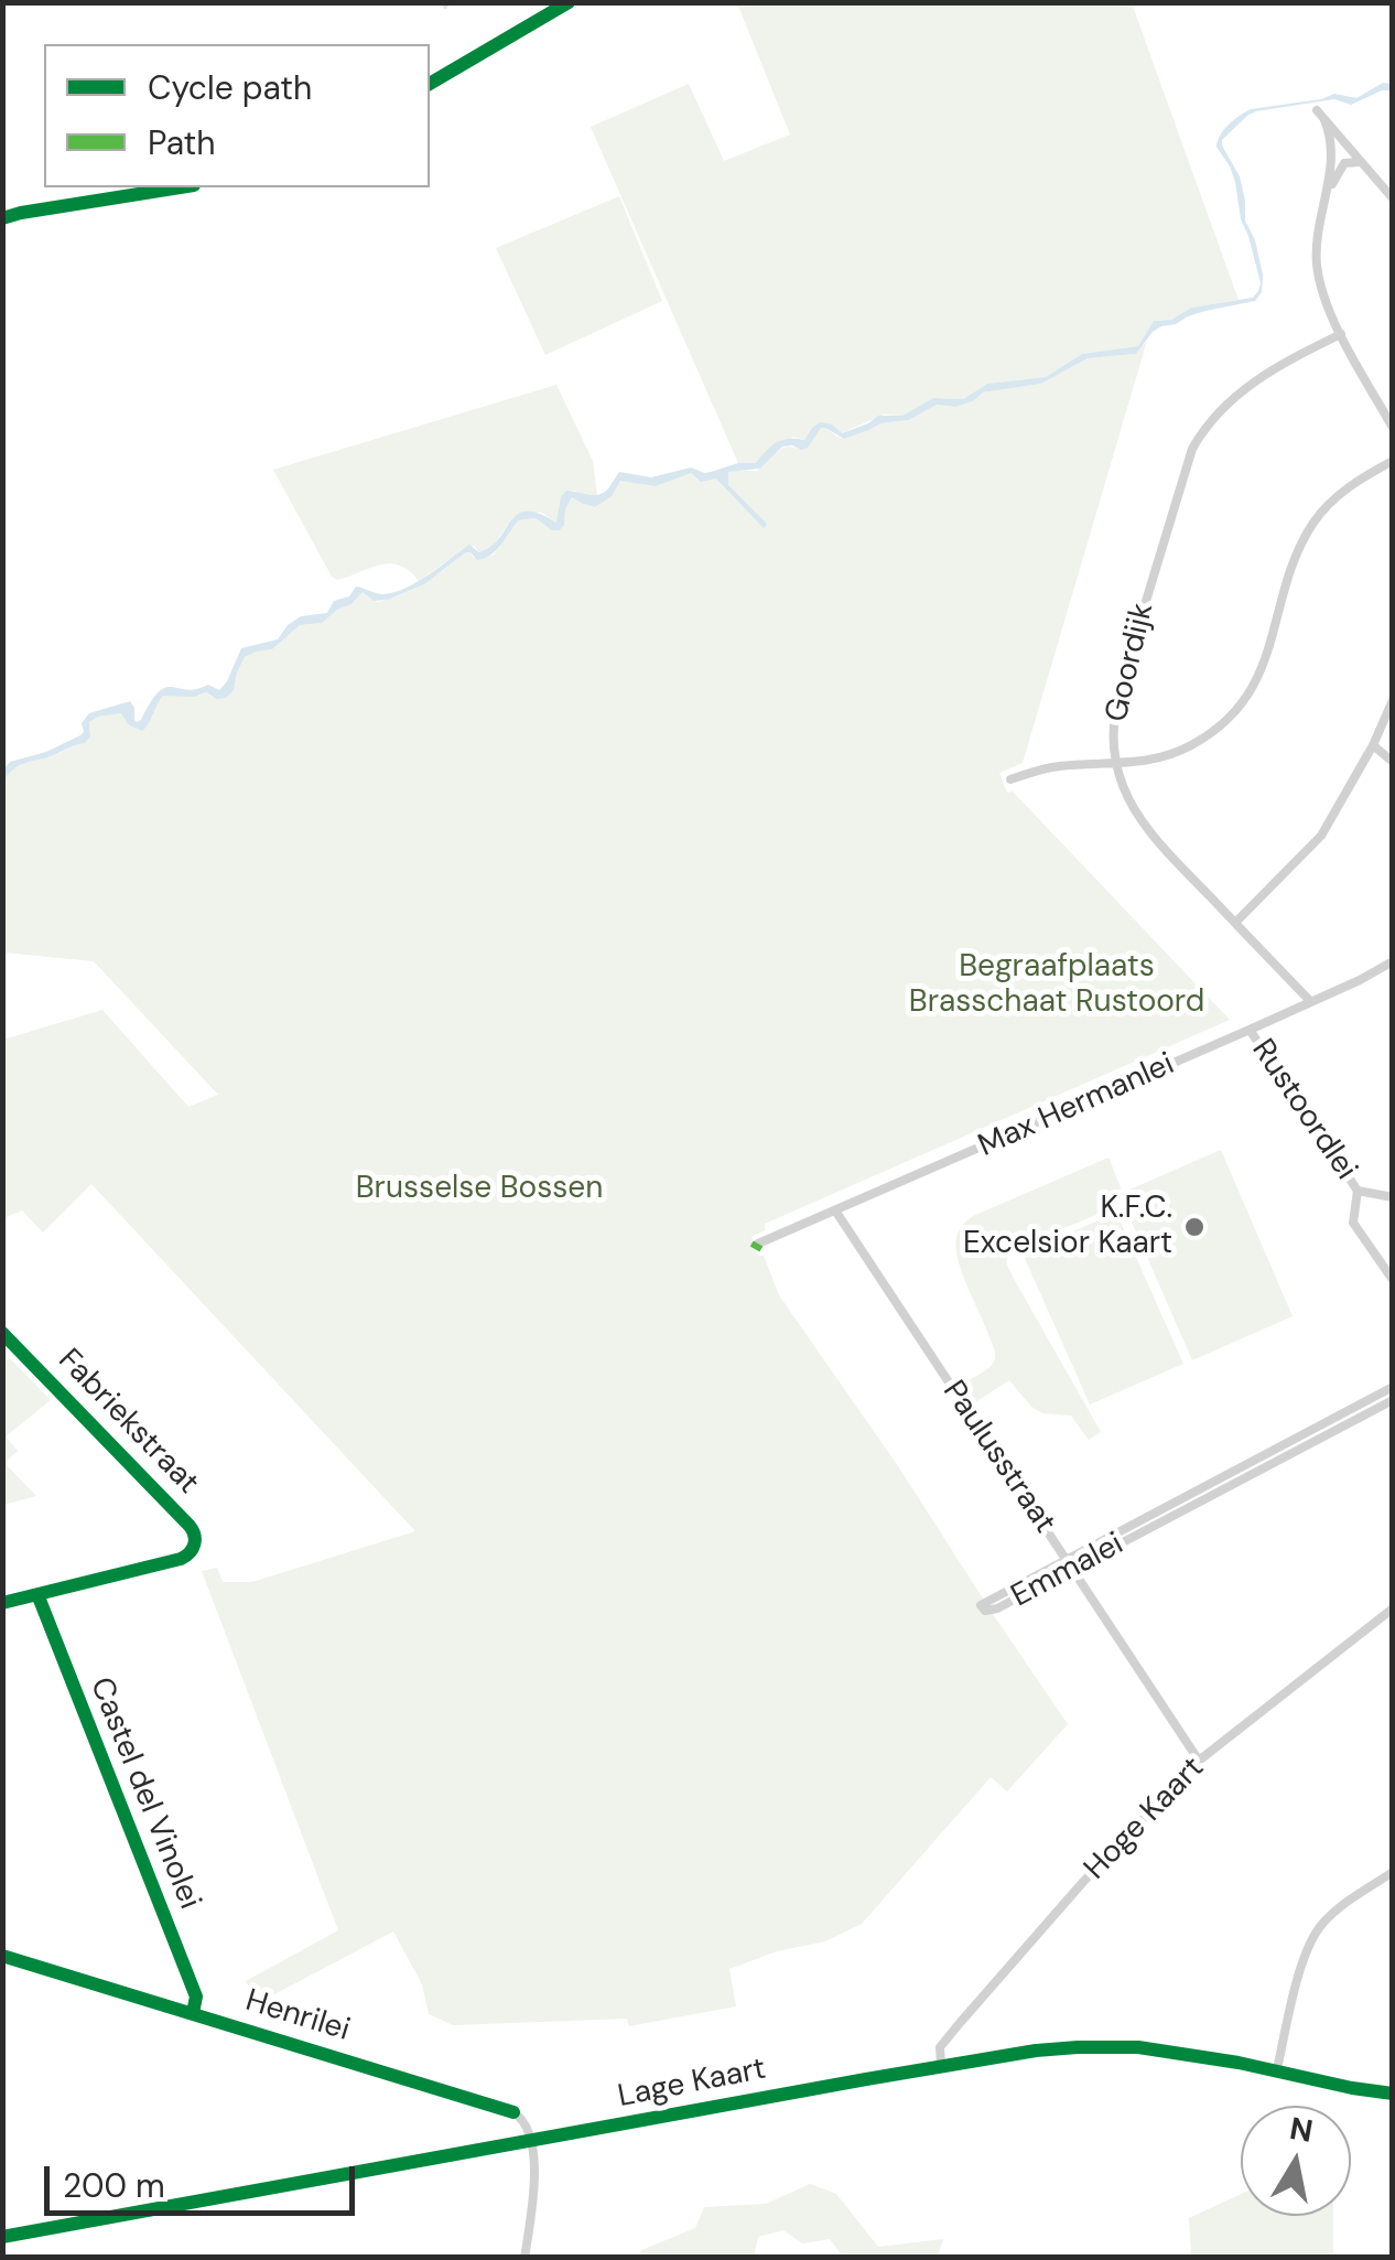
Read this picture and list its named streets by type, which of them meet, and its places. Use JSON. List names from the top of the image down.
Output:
{
  "streets": {
    "street": [
      "Goordijk",
      "Max Hermanlei",
      "Rustoordlei",
      "Fabriekstraat",
      "Paulusstraat",
      "Emmalei",
      "Castel del Vinolei",
      "Hoge Kaart",
      "Henrilei",
      "Lage Kaart"
    ]
  },
  "crossings": [
    ["Goordijk", "Max Hermanlei"],
    ["Max Hermanlei", "Rustoordlei"],
    ["Max Hermanlei", "Paulusstraat"],
    ["Fabriekstraat", "Castel del Vinolei"],
    ["Paulusstraat", "Emmalei"],
    ["Paulusstraat", "Hoge Kaart"],
    ["Castel del Vinolei", "Henrilei"],
    ["Hoge Kaart", "Lage Kaart"],
    ["Henrilei", "Lage Kaart"]
  ],
  "parks": ["Begraafplaats Brasschaat Rustoord", "Brusselse Bossen"],
  "places": ["K.F.C. Excelsior Kaart"],
  "legend": ["Cycle path", "Path"],
  "scale_bar": "200 m",
  "north": "top"
}
